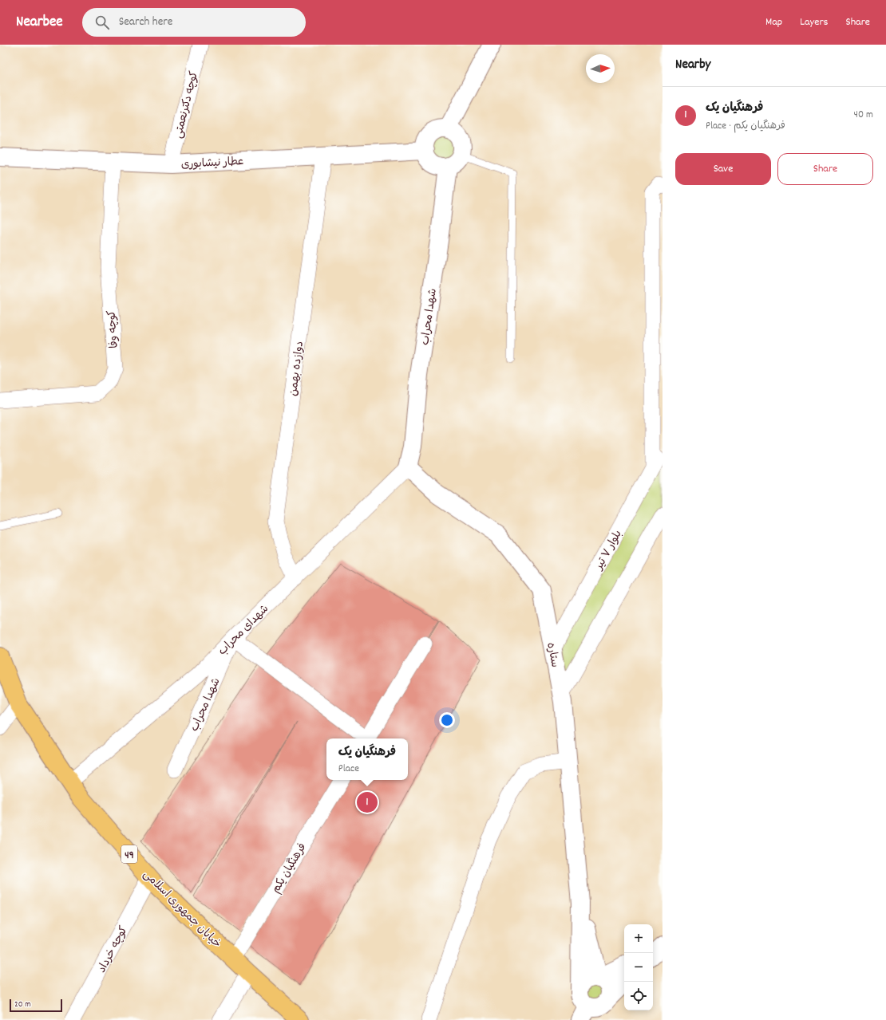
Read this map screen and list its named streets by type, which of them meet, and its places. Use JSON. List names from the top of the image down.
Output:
{
  "streets": {
    "main road": ["49", "خیابان جمهوری اسلامی"],
    "street": [
      "کوچه دکترنعمتی",
      "عطار نیشابوری",
      "شهدا محراب",
      "کوچه وفا",
      "دوازده بهمن",
      "بلوار ۷ تیر",
      "شهدای محراب",
      "ستاره",
      "فرهنگیان یکم",
      "کوچه خرداد"
    ]
  },
  "crossings": [
    ["کوچه دکترنعمتی", "عطار نیشابوری"],
    ["عطار نیشابوری", "شهدا محراب"],
    ["عطار نیشابوری", "کوچه وفا"],
    ["عطار نیشابوری", "دوازده بهمن"],
    ["شهدا محراب", "شهدای محراب"],
    ["شهدا محراب", "ستاره"],
    ["دوازده بهمن", "شهدای محراب"],
    ["بلوار ۷ تیر", "ستاره"],
    ["شهدای محراب", "ستاره"],
    ["شهدای محراب", "خیابان جمهوری اسلامی"],
    ["فرهنگیان یکم", "خیابان جمهوری اسلامی"],
    ["خیابان جمهوری اسلامی", "کوچه خرداد"]
  ],
  "scale_bar": "20 m",
  "north": "right",
  "page": {
    "header": "Nearbee",
    "search": "Search here",
    "nav": ["Map", "Layers", "Share"],
    "heading": "Nearby",
    "list": [
      {
        "mark": "1",
        "name": "فرهنگیان یک",
        "note": "Place · فرهنگیان یکم",
        "value": "40 m"
      }
    ],
    "buttons": ["Save", "Share"],
    "popup": ["فرهنگیان یک", "Place"],
    "pins": "1",
    "map_buttons": ["+", "−"],
    "scale": "20 m"
  }
}
